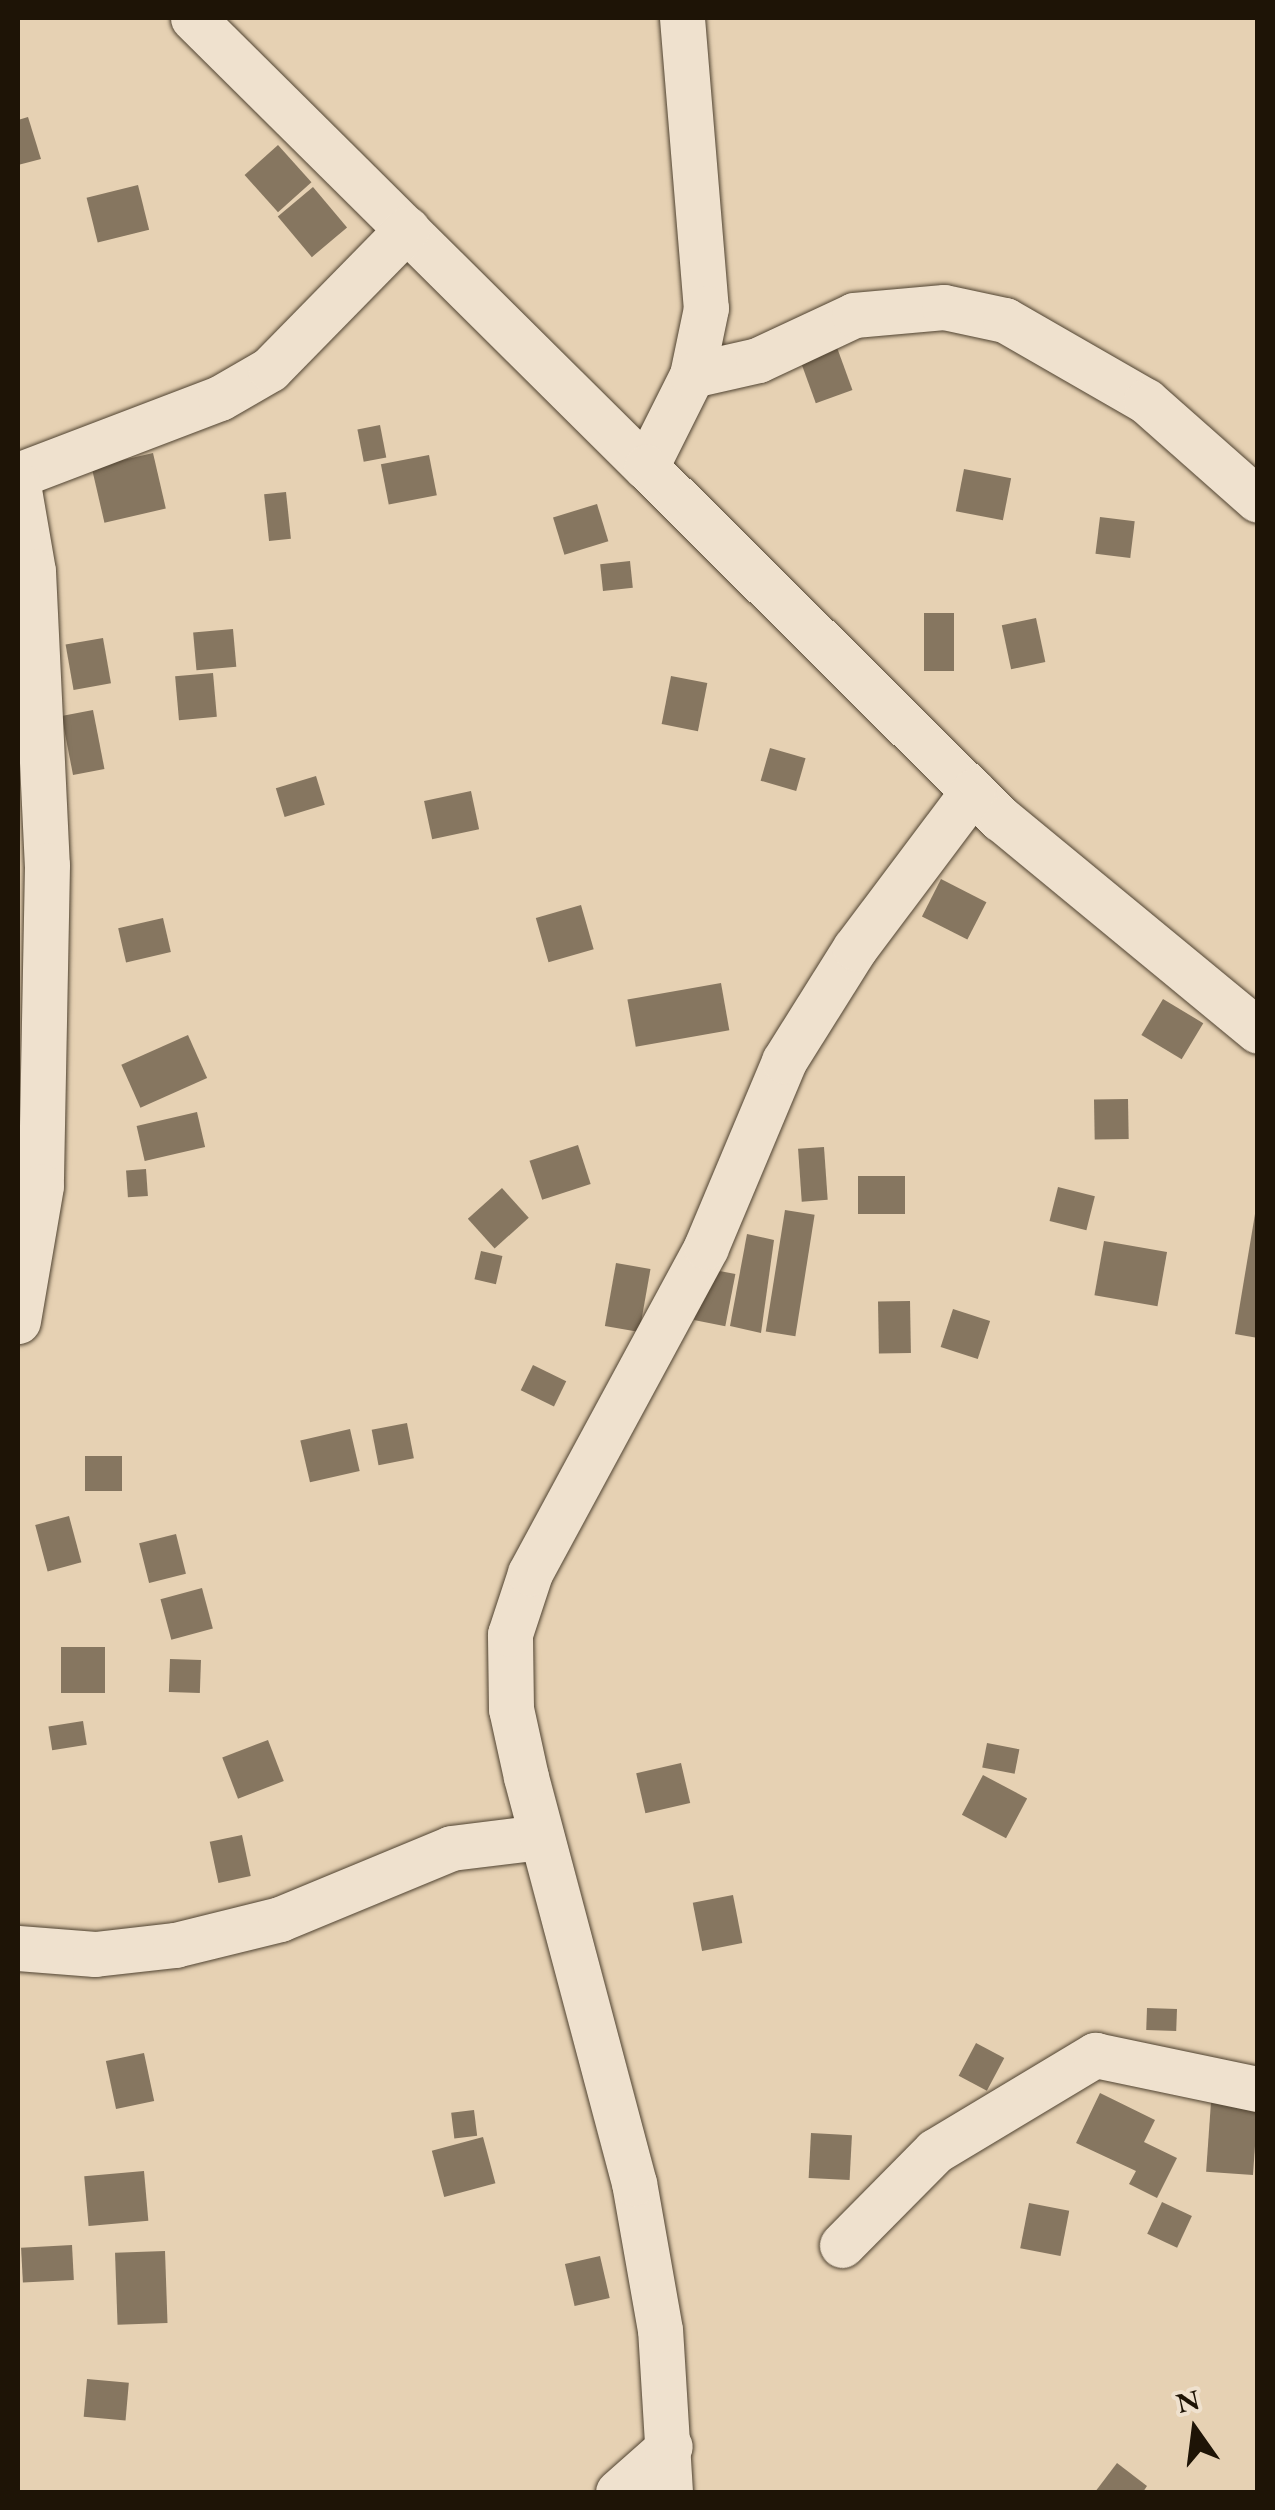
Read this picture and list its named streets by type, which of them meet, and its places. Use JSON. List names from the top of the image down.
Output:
{
  "north": "top"
}
